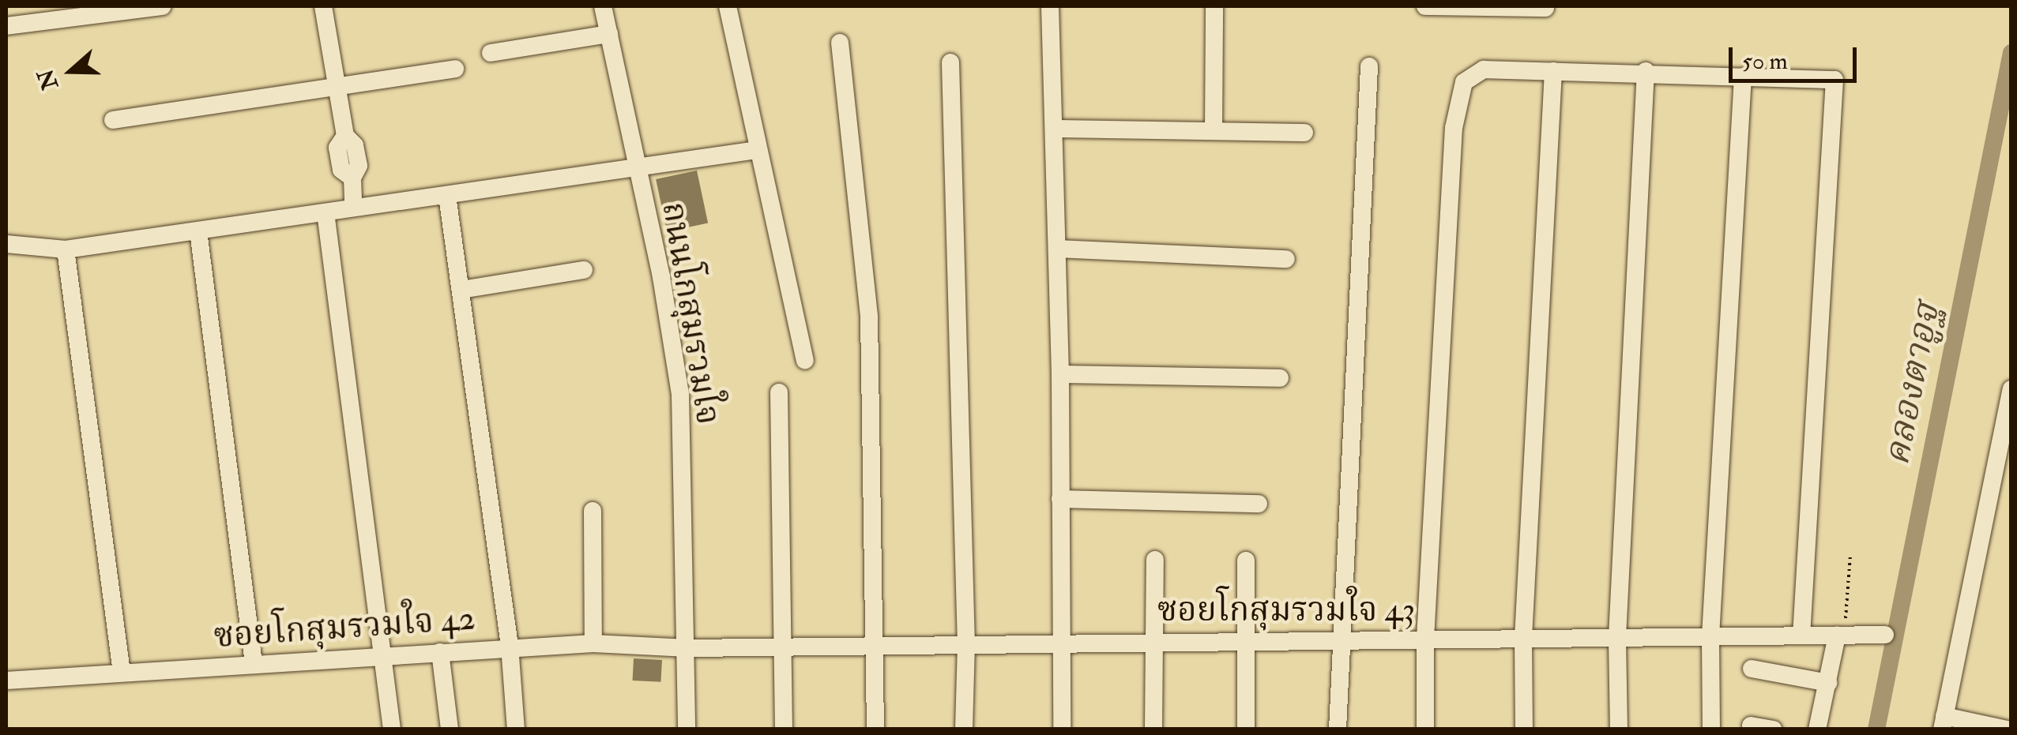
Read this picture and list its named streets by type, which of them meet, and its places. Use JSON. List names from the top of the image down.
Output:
{
  "streets": {
    "street": ["ถนนโกสุมรวมใจ", "ซอยโกสุมรวมใจ 43", "ซอยโกสุมรวมใจ 42"]
  },
  "crossings": [
    ["ถนนโกสุมรวมใจ", "ซอยโกสุมรวมใจ 43"],
    ["ถนนโกสุมรวมใจ", "ซอยโกสุมรวมใจ 42"],
    ["ซอยโกสุมรวมใจ 43", "ซอยโกสุมรวมใจ 42"]
  ],
  "water": ["คลองตาอูฐ"],
  "scale_bar": "50 m",
  "north": "left"
}
